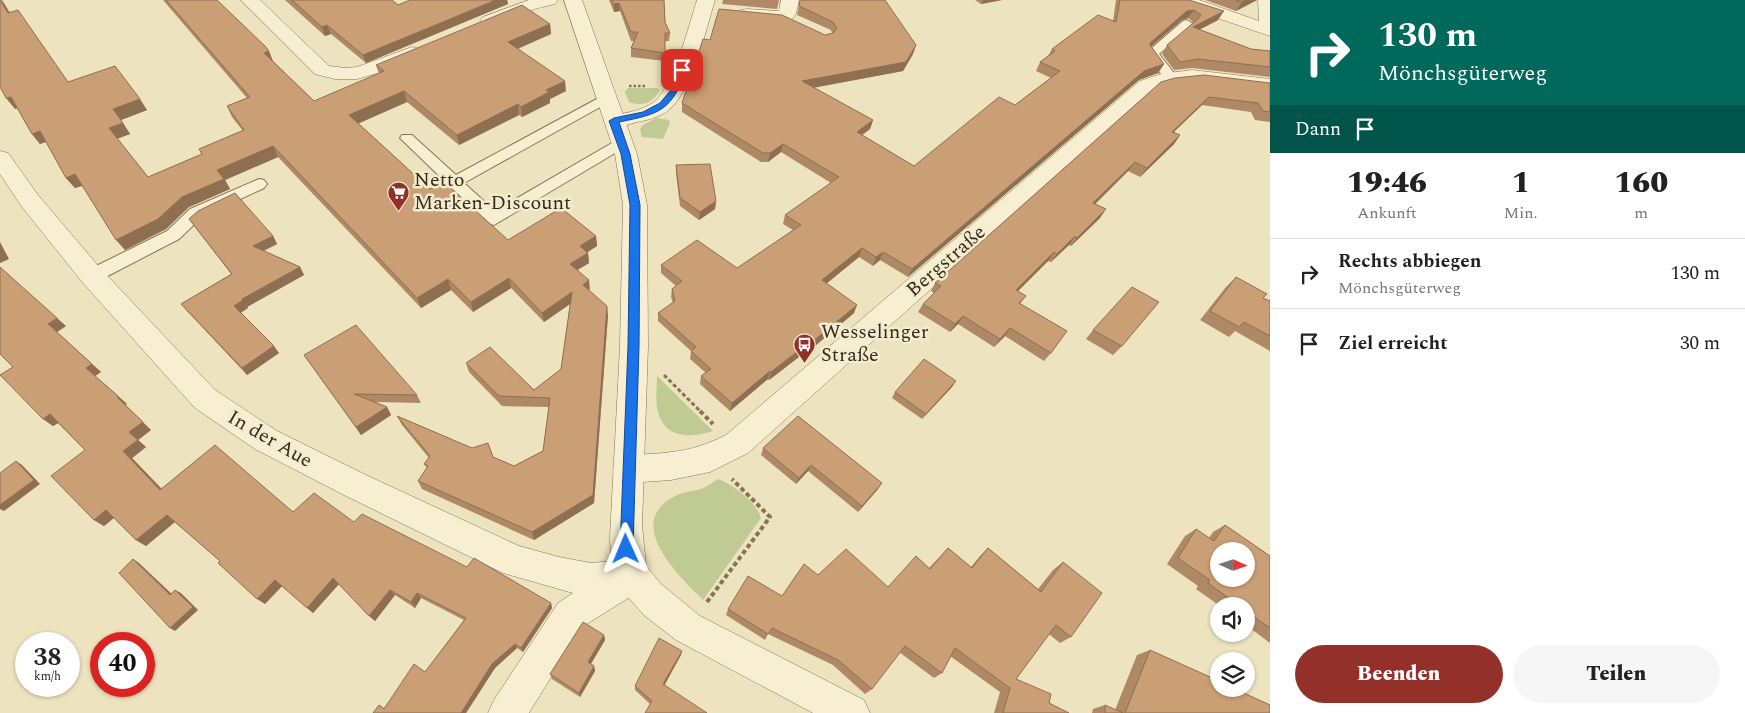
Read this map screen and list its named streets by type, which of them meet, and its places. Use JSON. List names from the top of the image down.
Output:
{
  "streets": {
    "street": ["Bergstraße", "In der Aue"]
  },
  "places": {
    "supermarket": ["Netto Marken-Discount"],
    "bus stop": ["Wesselinger Straße"]
  },
  "north": "right",
  "page": {
    "turn": ["130 m", "Mönchsgüterweg"],
    "then": "Dann",
    "eta": [
      "19:46",
      "Ankunft",
      "1",
      "Min.",
      "160",
      "m"
    ],
    "list": [
      {
        "name": "Rechts abbiegen",
        "note": "Mönchsgüterweg",
        "value": "130 m"
      },
      {
        "name": "Ziel erreicht",
        "value": "30 m"
      }
    ],
    "speed": "38 km/h",
    "limit": "40",
    "buttons": ["Beenden", "Teilen"]
  }
}
